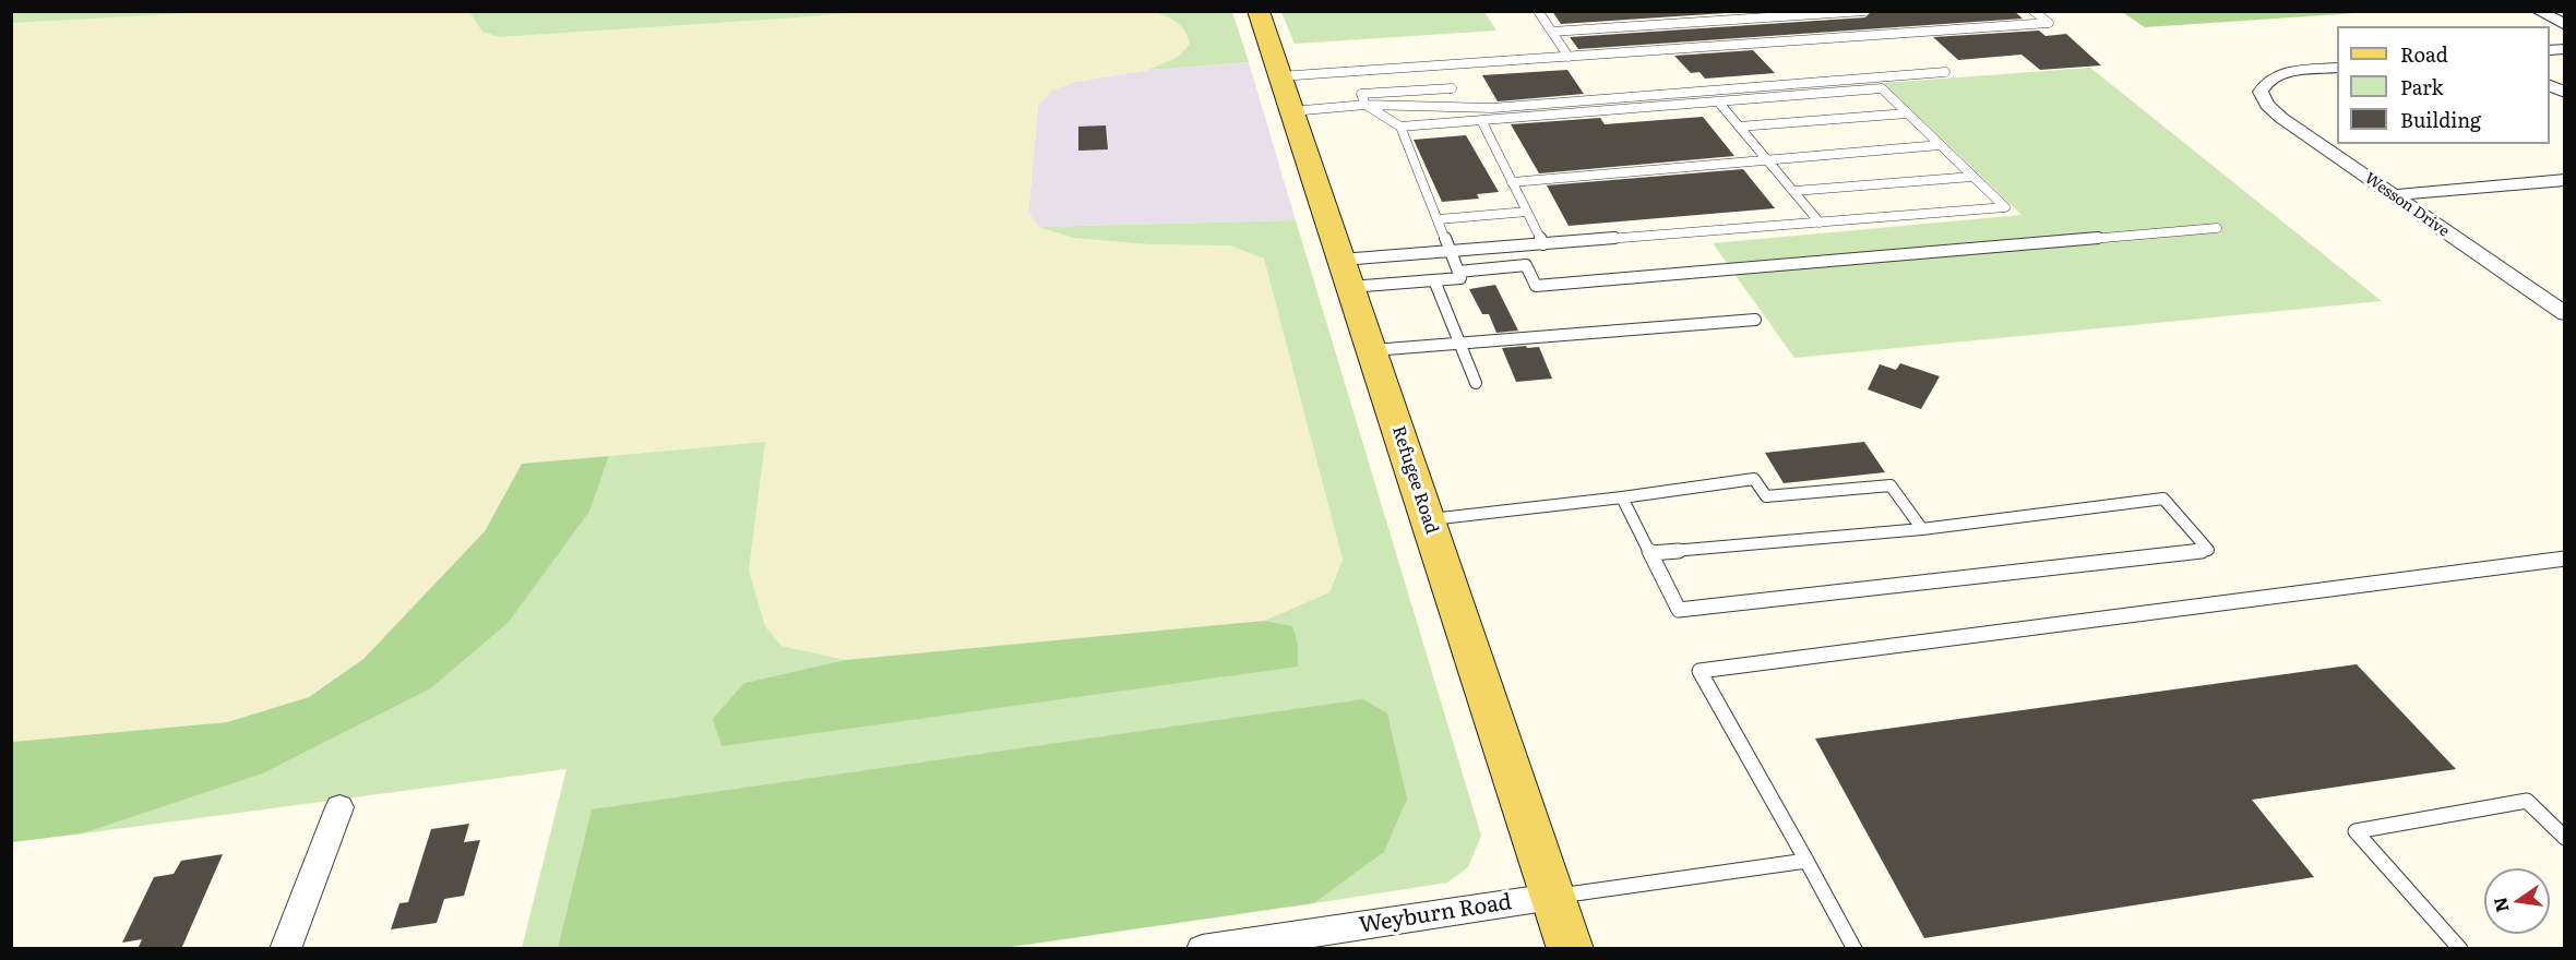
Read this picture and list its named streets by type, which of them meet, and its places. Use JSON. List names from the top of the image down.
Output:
{
  "streets": {
    "main road": ["Refugee Road"],
    "street": ["Wesson Drive", "Weyburn Road"]
  },
  "crossings": [
    ["Refugee Road", "Weyburn Road"]
  ],
  "legend": ["Road", "Park", "Building"],
  "north": "left"
}
